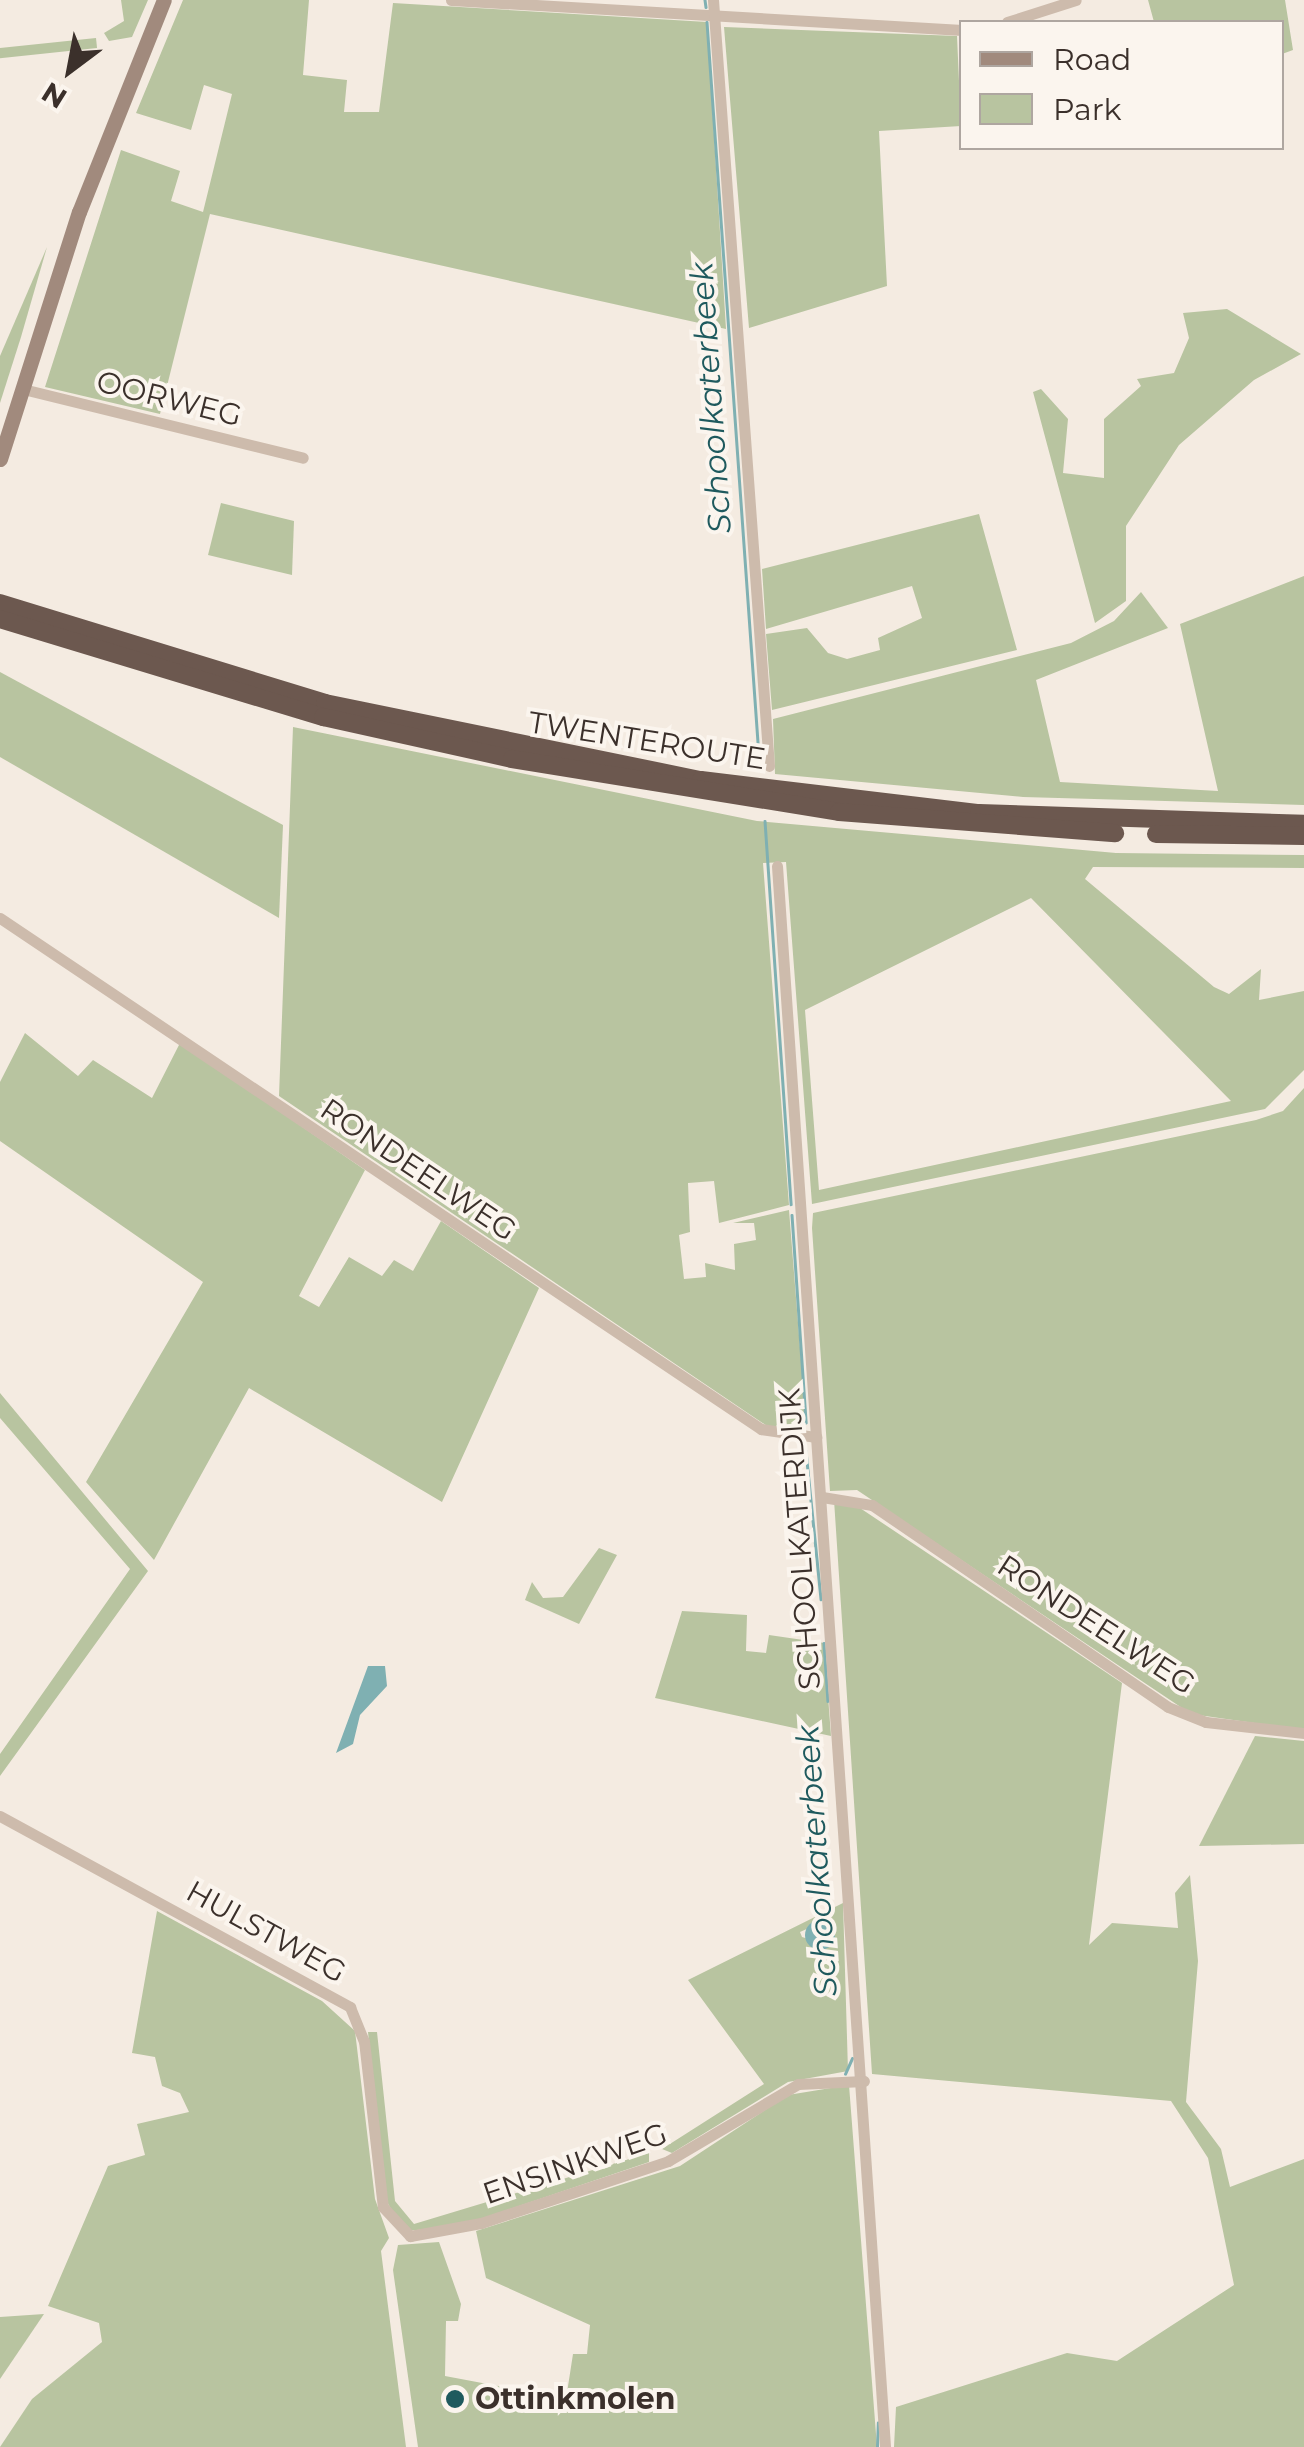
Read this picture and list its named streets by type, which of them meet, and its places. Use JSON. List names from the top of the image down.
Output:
{
  "streets": {
    "highway": ["TWENTEROUTE"],
    "street": [
      "OORWEG",
      "RONDEELWEG",
      "SCHOOLKATERDIJK",
      "HULSTWEG",
      "ENSINKWEG"
    ]
  },
  "crossings": [
    ["RONDEELWEG", "SCHOOLKATERDIJK"],
    ["SCHOOLKATERDIJK", "ENSINKWEG"],
    ["HULSTWEG", "ENSINKWEG"]
  ],
  "water": ["Schoolkaterbeek"],
  "places": ["Ottinkmolen"],
  "legend": ["Road", "Park"],
  "north": "bottom left"
}
